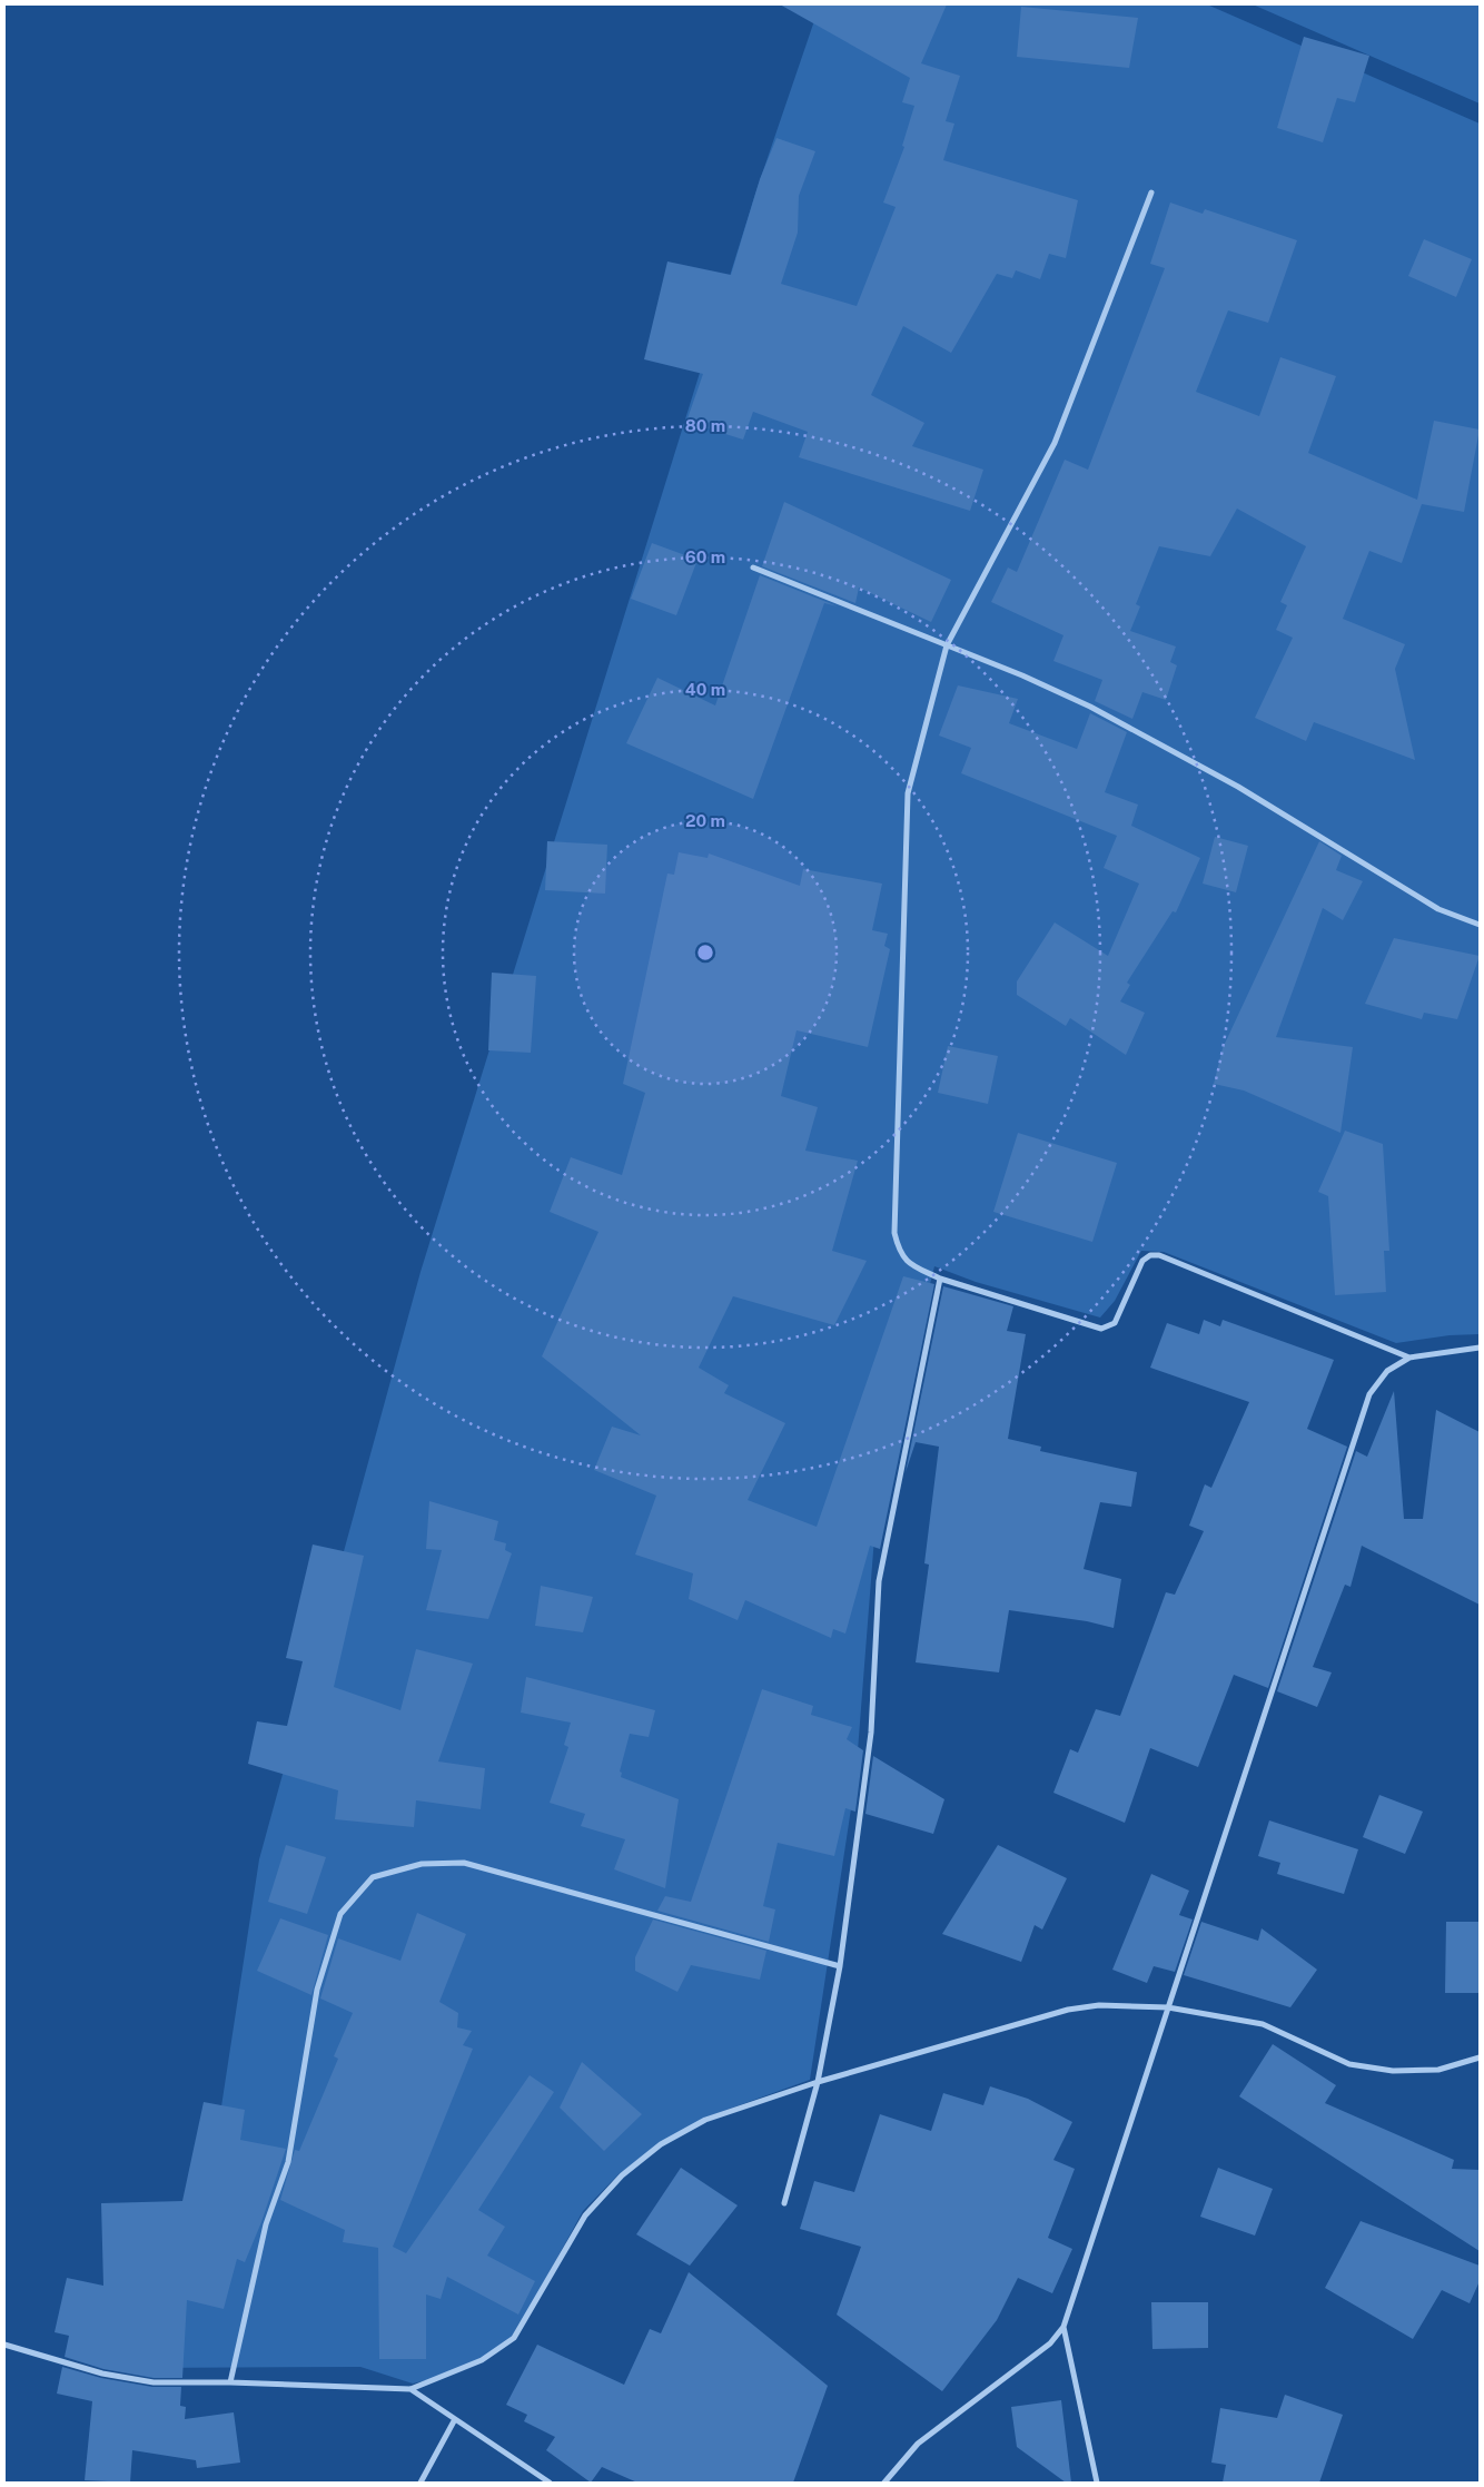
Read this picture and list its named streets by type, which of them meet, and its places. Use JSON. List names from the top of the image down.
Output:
{
  "rings": [
    "80 m",
    "60 m",
    "40 m",
    "20 m"
  ]
}
